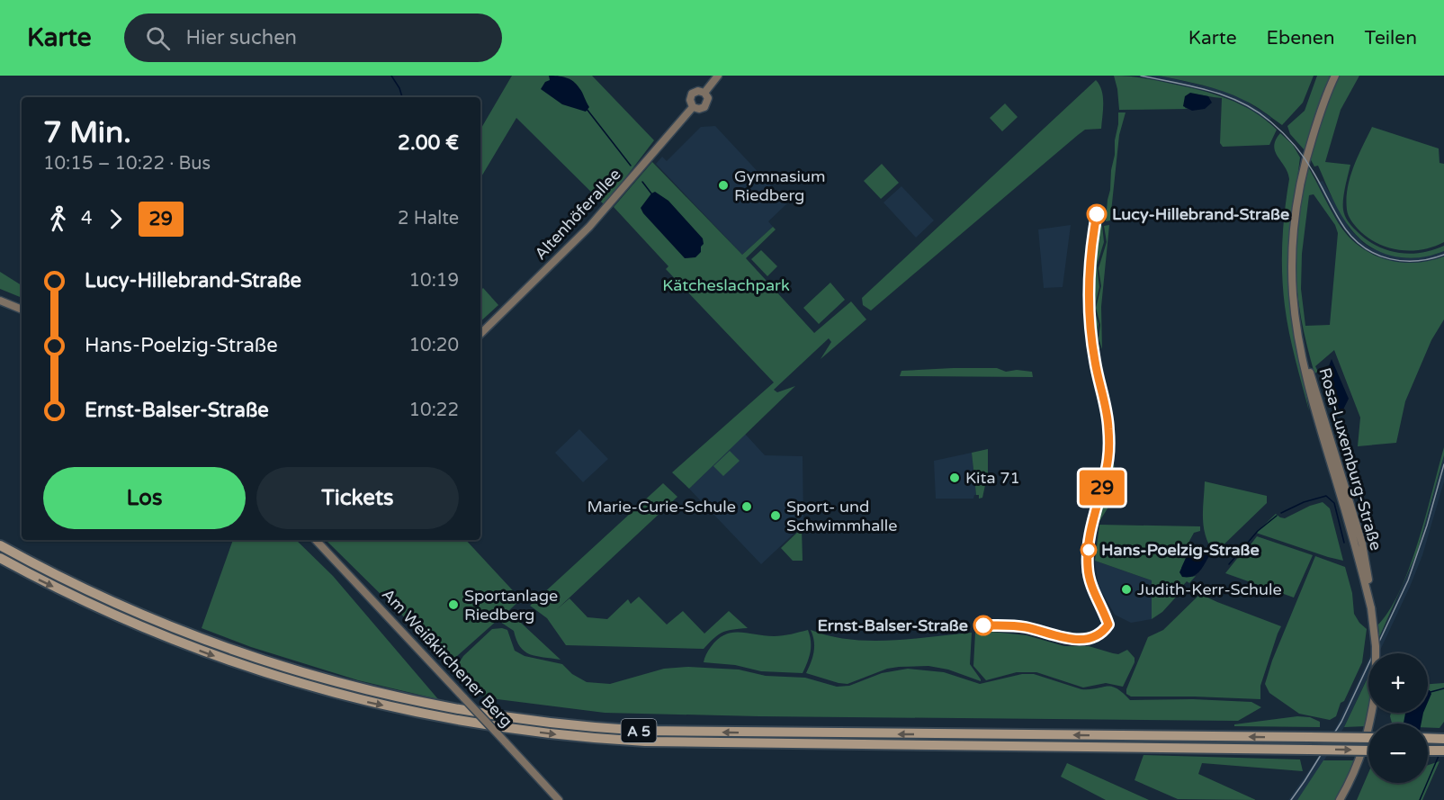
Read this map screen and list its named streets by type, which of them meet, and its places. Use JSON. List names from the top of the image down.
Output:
{
  "streets": {
    "highway": ["A 5"],
    "main road": ["Altenhöferallee", "Rosa-Luxemburg-Straße", "Am Weißkirchener Berg"]
  },
  "parks": ["Kätcheslachpark"],
  "places": [
    "Gymnasium Riedberg",
    "Lucy-Hillebrand-Straße",
    "Kita 71",
    "Marie-Curie-Schule",
    "Sport- und Schwimmhalle",
    "Hans-Poelzig-Straße",
    "Judith-Kerr-Schule",
    "Sportanlage Riedberg",
    "Ernst-Balser-Straße"
  ],
  "lines": ["bus line 29"],
  "page": {
    "header": "Karte",
    "search": "Hier suchen",
    "nav": ["Karte", "Ebenen", "Teilen"],
    "on_map": "29",
    "heading": ["7 Min.", "10:15 – 10:22 · Bus", "2.00 €"],
    "legs": ["4", "29", "2 Halte"],
    "list": [
      {
        "name": "Lucy-Hillebrand-Straße",
        "value": "10:19"
      },
      {
        "name": "Hans-Poelzig-Straße",
        "value": "10:20"
      },
      {
        "name": "Ernst-Balser-Straße",
        "value": "10:22"
      }
    ],
    "buttons": ["Los", "Tickets"],
    "map_buttons": ["+", "−"]
  }
}
